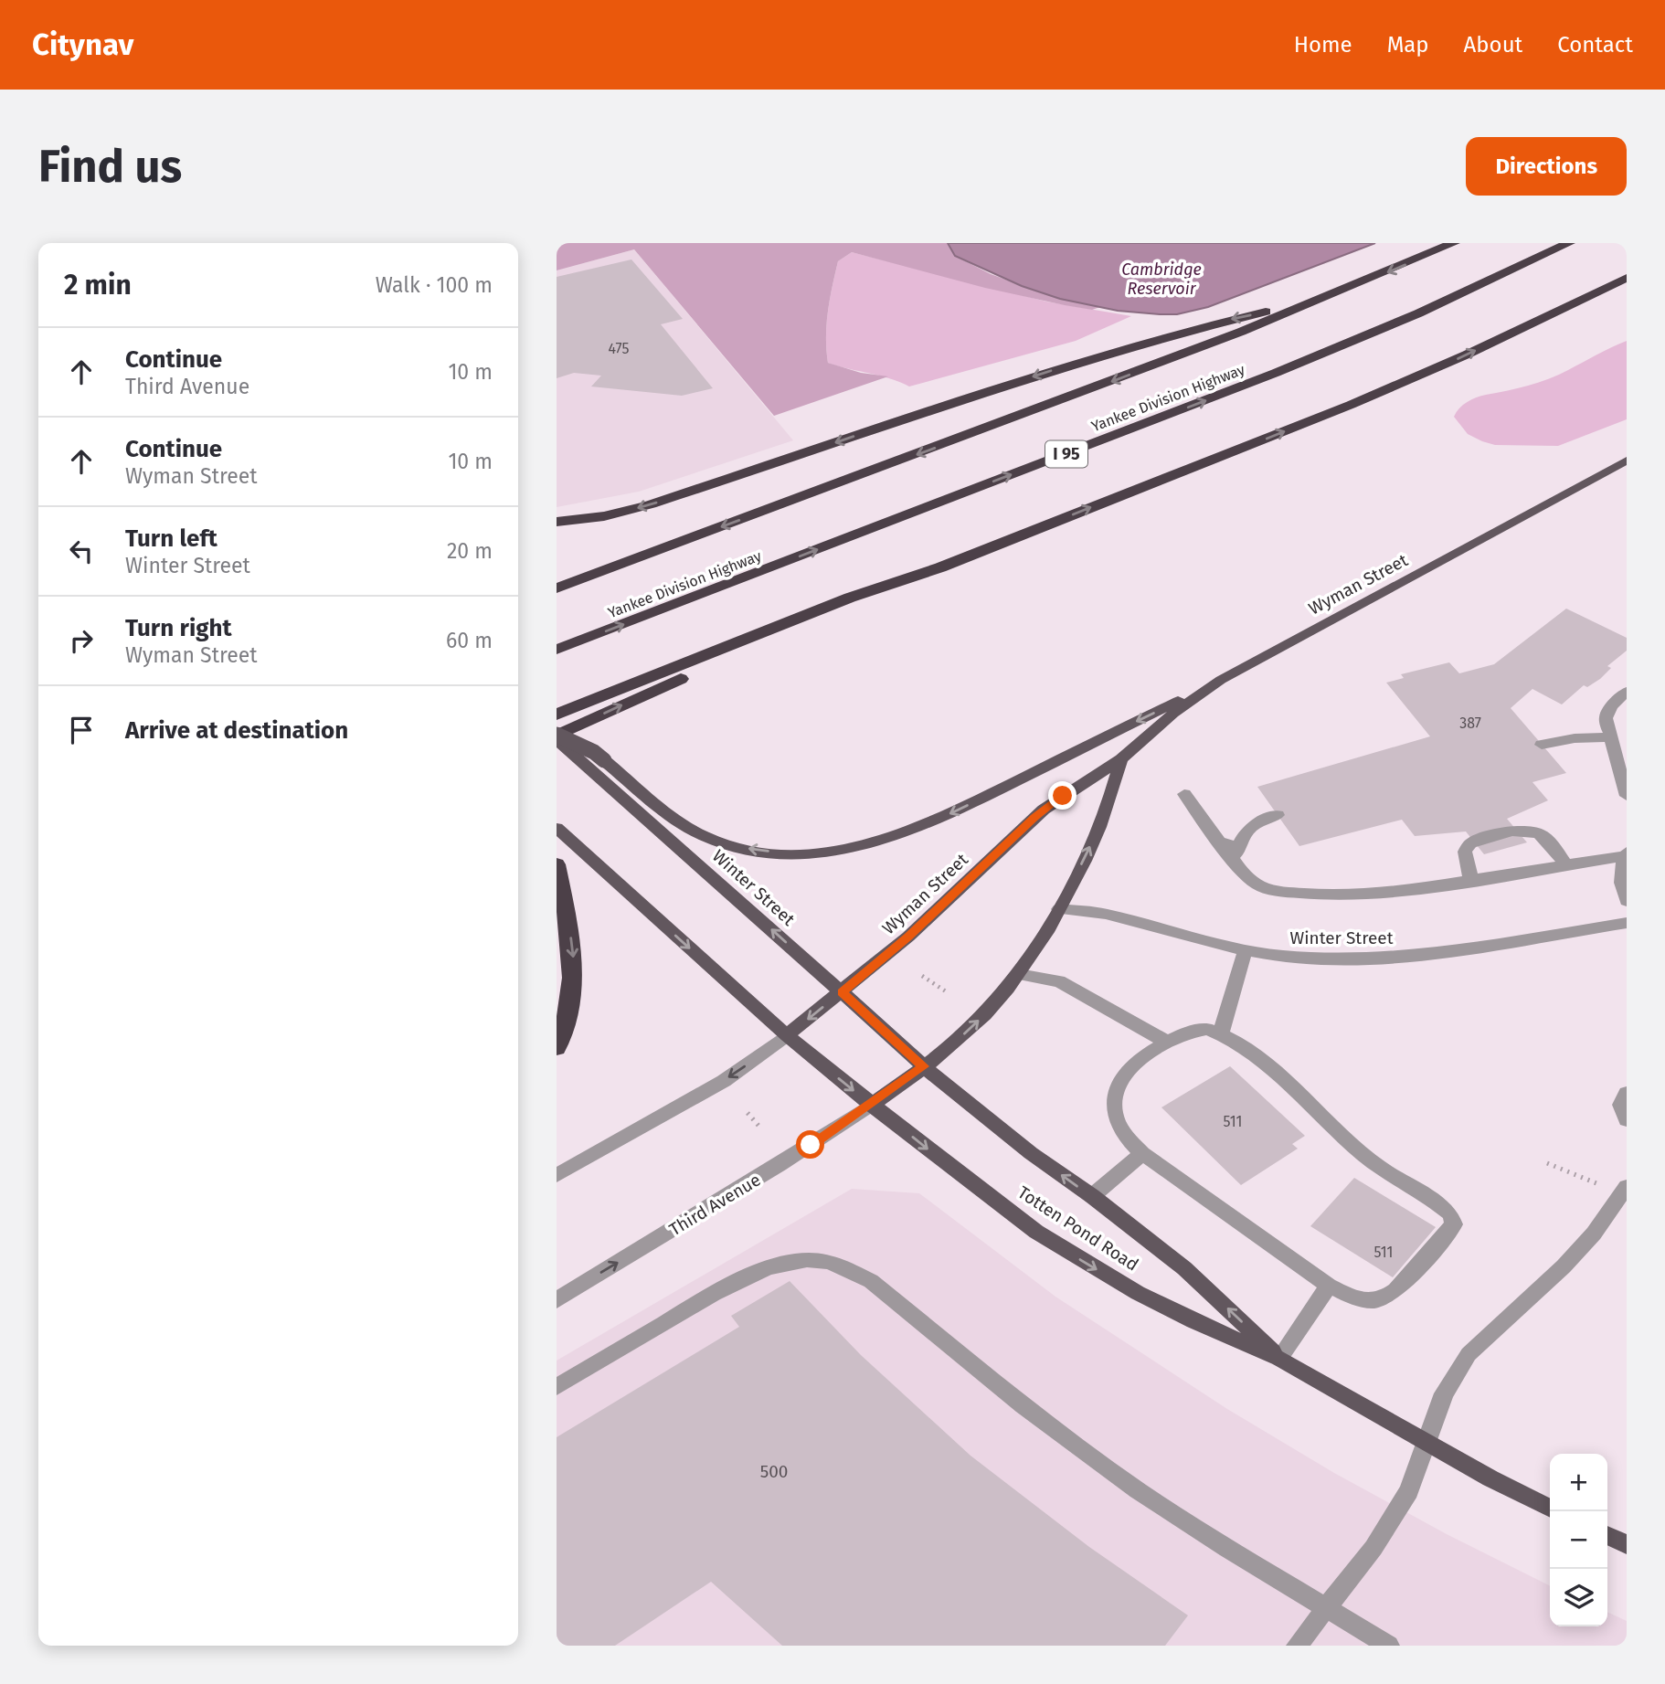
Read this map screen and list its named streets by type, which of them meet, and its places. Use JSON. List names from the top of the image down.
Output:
{
  "streets": {
    "highway": ["Yankee Division Highway", "I 95"],
    "main road": ["Wyman Street", "Winter Street", "Totten Pond Road"],
    "street": ["Third Avenue"]
  },
  "crossings": [
    ["Wyman Street", "Winter Street"],
    ["Winter Street", "Totten Pond Road"],
    ["Third Avenue", "Totten Pond Road"]
  ],
  "water": ["Cambridge Reservoir"],
  "house_numbers": [
    "475",
    "387",
    "511",
    "511",
    "500"
  ],
  "page": {
    "header": "Citynav",
    "nav": [
      "Home",
      "Map",
      "About",
      "Contact"
    ],
    "buttons": "Directions",
    "title": "Find us",
    "heading": ["2 min", "Walk · 100 m"],
    "list": [
      ["Continue", "Third Avenue", "10 m"],
      ["Continue", "Wyman Street", "10 m"],
      ["Turn left", "Winter Street", "20 m"],
      ["Turn right", "Wyman Street", "60 m"],
      "Arrive at destination"
    ],
    "map_buttons": ["+", "−"]
  }
}
